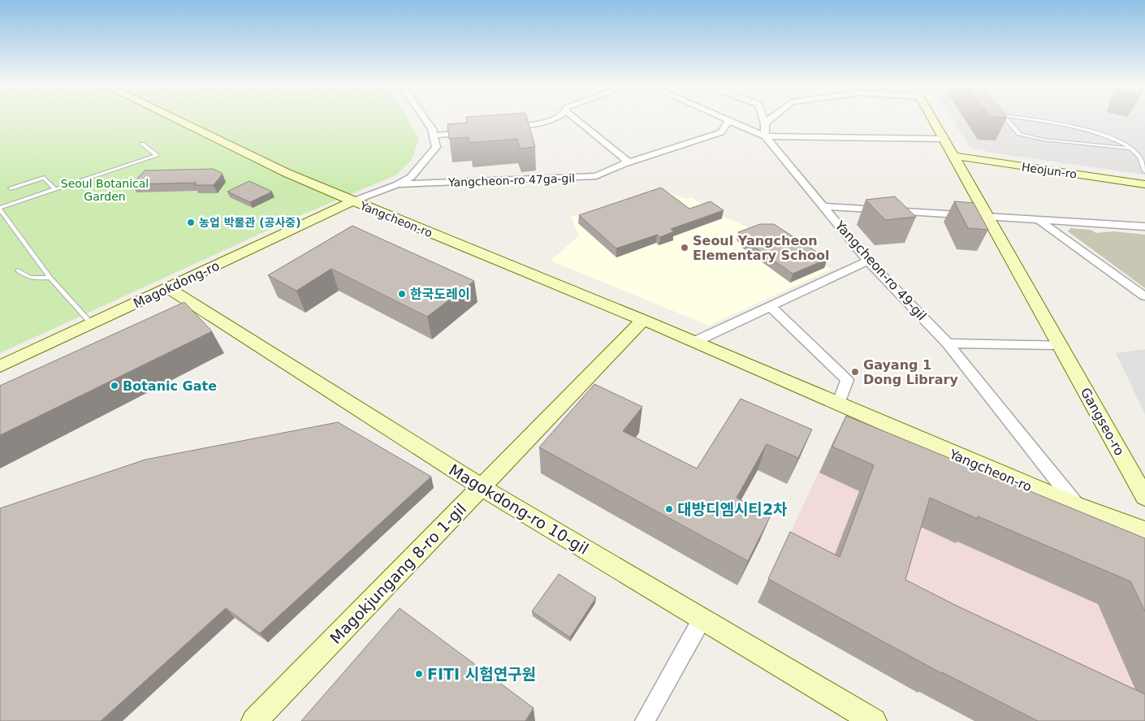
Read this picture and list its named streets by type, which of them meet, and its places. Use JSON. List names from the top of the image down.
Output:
{
  "streets": {
    "main road": [
      "Heojun-ro",
      "Yangcheon-ro",
      "Magokdong-ro",
      "Gangseo-ro",
      "Magokdong-ro 10-gil",
      "Magokjungang 8-ro 1-gil"
    ],
    "street": ["Yangcheon-ro 47ga-gil", "Yangcheon-ro 49-gil"]
  },
  "crossings": [
    ["Heojun-ro", "Gangseo-ro"],
    ["Yangcheon-ro 47ga-gil", "Yangcheon-ro 49-gil"],
    ["Yangcheon-ro", "Yangcheon-ro 49-gil"],
    ["Yangcheon-ro", "Magokdong-ro"],
    ["Yangcheon-ro", "Magokjungang 8-ro 1-gil"],
    ["Magokdong-ro", "Magokdong-ro 10-gil"],
    ["Magokdong-ro 10-gil", "Magokjungang 8-ro 1-gil"]
  ],
  "parks": ["Seoul Botanical Garden"],
  "places": [
    "농업 박물관 (공사중)",
    "Seoul Yangcheon Elementary School",
    "한국도레이",
    "Gayang 1 Dong Library",
    "Botanic Gate",
    "대방디엠시티2차",
    "FITI 시험연구원"
  ]
}
